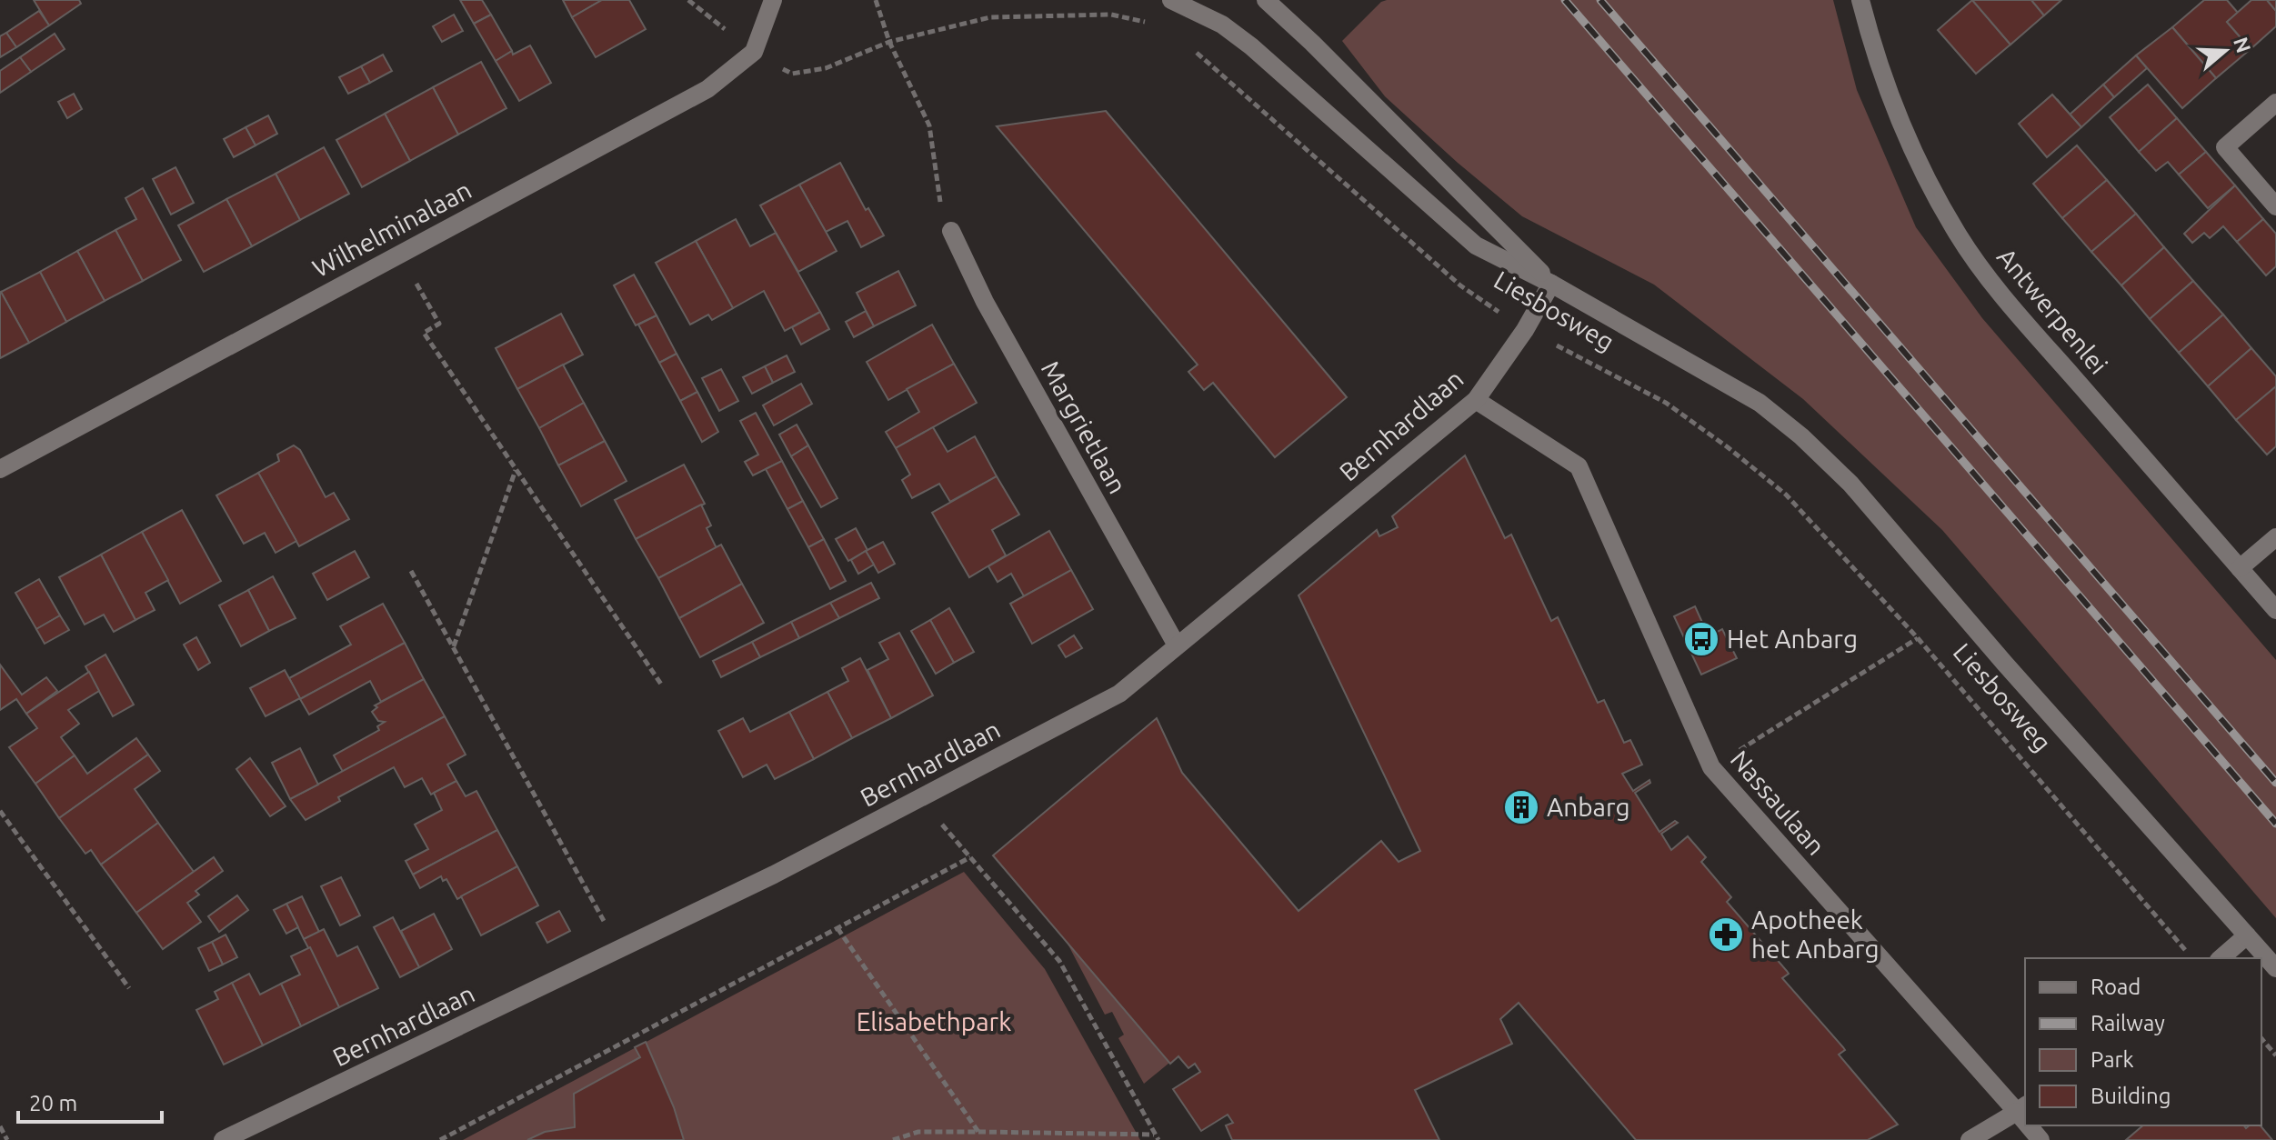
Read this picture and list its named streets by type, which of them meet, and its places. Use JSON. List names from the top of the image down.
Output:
{
  "streets": {
    "street": [
      "Wilhelminalaan",
      "Liesbosweg",
      "Antwerpenlei",
      "Bernhardlaan",
      "Margrietlaan",
      "Nassaulaan"
    ]
  },
  "crossings": [
    ["Liesbosweg", "Bernhardlaan"],
    ["Bernhardlaan", "Margrietlaan"],
    ["Bernhardlaan", "Nassaulaan"]
  ],
  "parks": ["Elisabethpark"],
  "places": {
    "bus stop": ["Het Anbarg"],
    "building": ["Anbarg"],
    "pharmacy": ["Apotheek het Anbarg"]
  },
  "legend": [
    "Road",
    "Railway",
    "Park",
    "Building"
  ],
  "scale_bar": "20 m",
  "north": "right"
}
